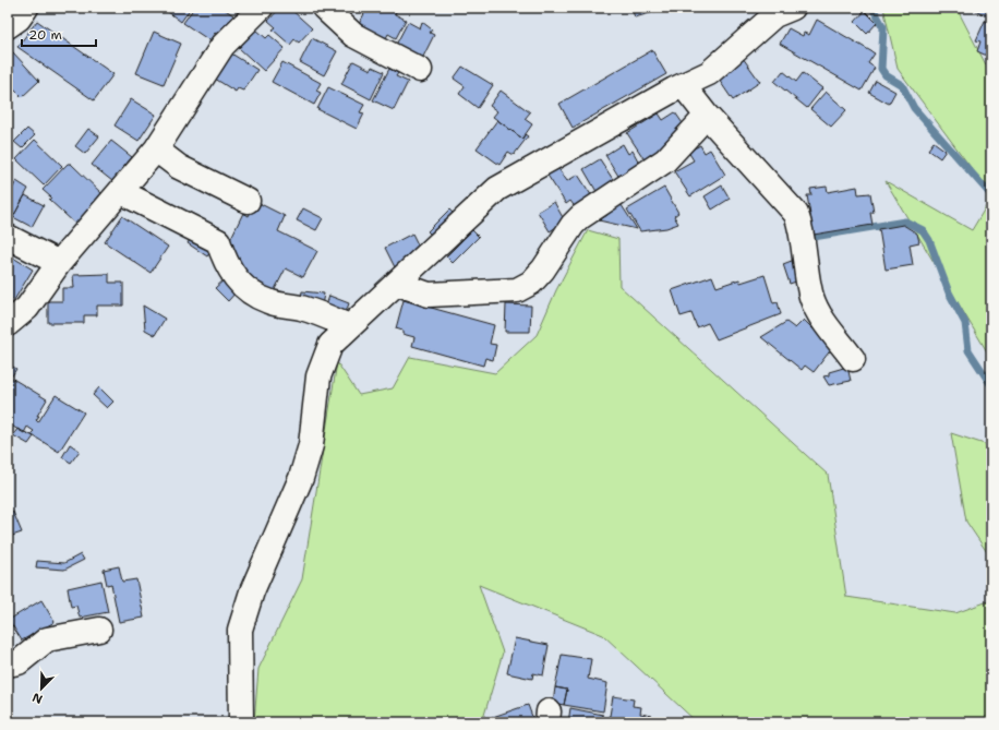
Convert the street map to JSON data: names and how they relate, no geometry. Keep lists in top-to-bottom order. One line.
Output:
{"scale_bar":"20 m","north":"bottom left"}
